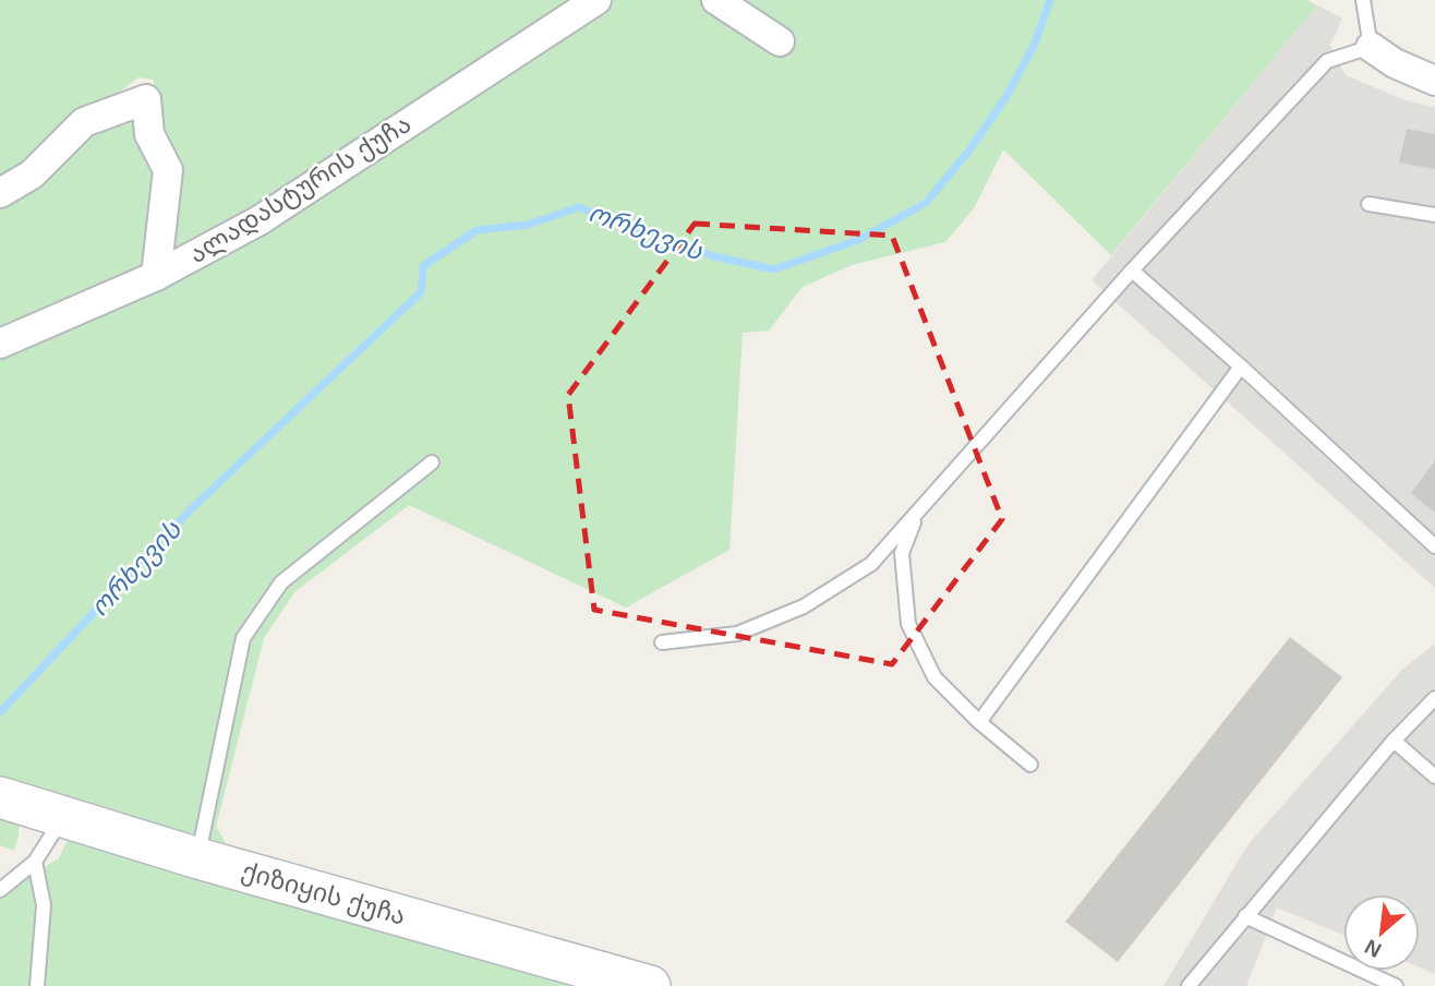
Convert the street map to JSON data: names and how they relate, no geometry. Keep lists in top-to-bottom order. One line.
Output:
{"streets":{"street":["ალადასტურის ქუჩა","ქიზიყის ქუჩა"]},"water":["ორხევის"],"north":"bottom left"}
